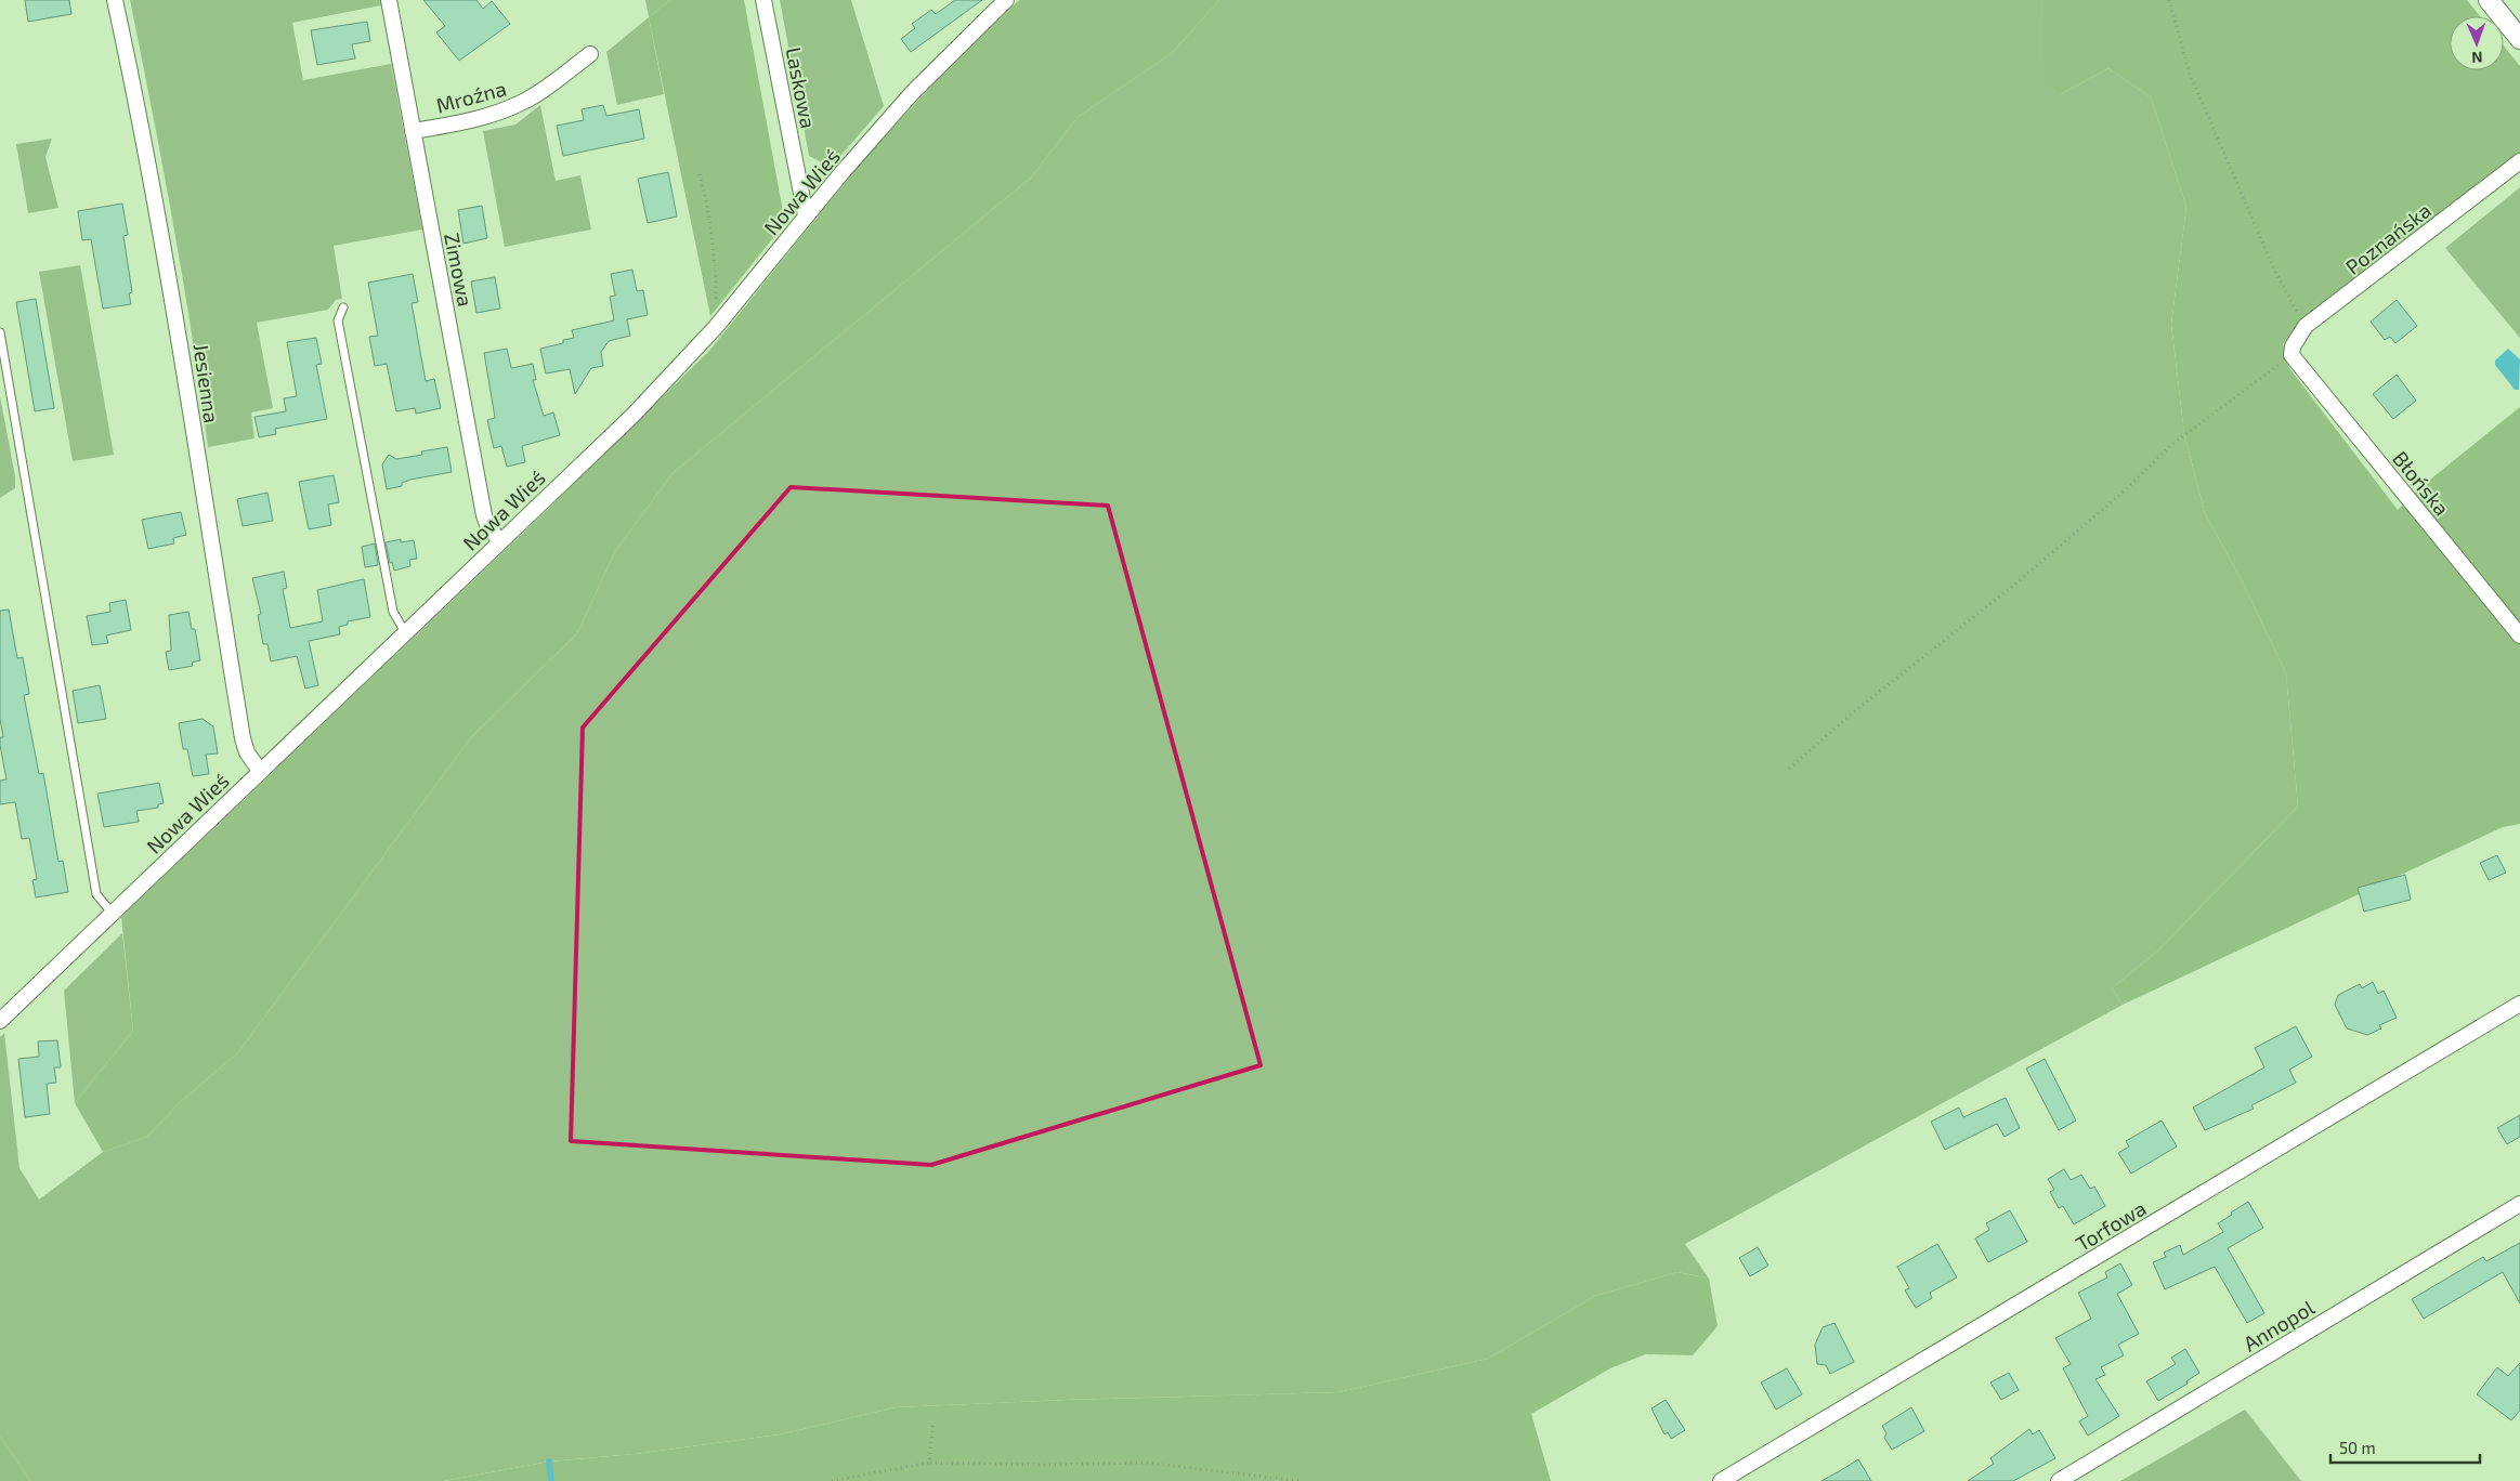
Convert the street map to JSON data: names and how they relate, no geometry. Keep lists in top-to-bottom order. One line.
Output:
{"streets":{"street":["Laskowa","Mroźna","Nowa Wieś","Poznańska","Zimowa","Jesienna","Błońska","Torfowa","Annopol"]},"crossings":[["Laskowa","Nowa Wieś"],["Mroźna","Zimowa"],["Nowa Wieś","Zimowa"],["Nowa Wieś","Jesienna"],["Poznańska","Błońska"]],"scale_bar":"50 m","north":"bottom"}
